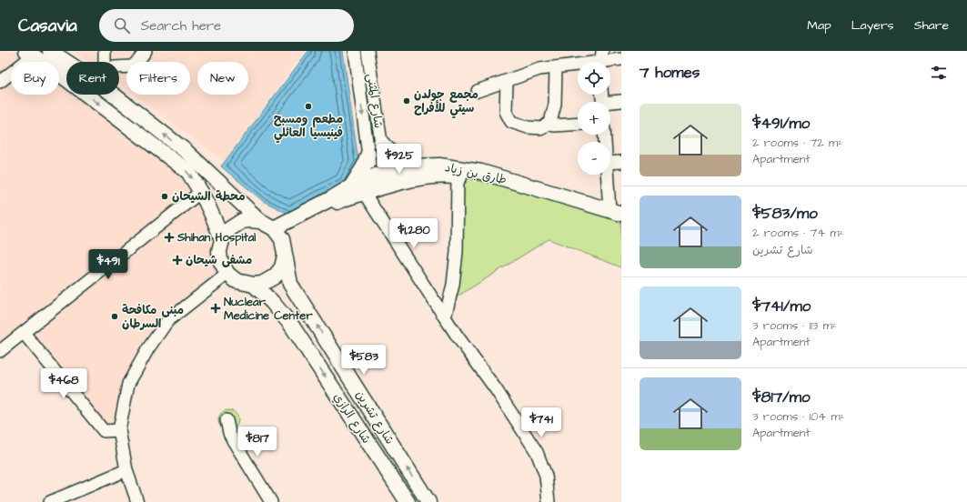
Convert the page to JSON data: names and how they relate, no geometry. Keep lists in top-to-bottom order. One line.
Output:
{"streets":{"main road":["طارق بن زياد","شارع تشرين","شارع الرازي"],"street":["شارع المثنى"]},"crossings":[["شارع المثنى","طارق بن زياد"],["شارع تشرين","شارع الرازي"]],"one_way":["شارع تشرين","شارع الرازي"],"places":{"other":["مجمع جولدن سيتي للأفراح","مطعم ومسبح فينيسيا العائلي","محطة الشيحان","مبنى مكافحة السرطان"],"health":["Shihan Hospital","مشفى شيحان","Nuclear Medicine Center"]},"page":{"header":"Casavia","search":"Search here","nav":["Map","Layers","Share"],"heading":"7 homes","map_buttons":["+","−"],"chip":["Buy","Rent","Filters","New"],"list":[{"name":"$491/mo","note":"2 rooms · 72 m² · Apartment"},{"name":"$583/mo","note":"2 rooms · 74 m² · شارع تشرين"},{"name":"$741/mo","note":"3 rooms · 113 m² · Apartment"},{"name":"$817/mo","note":"3 rooms · 104 m² · Apartment"}],"price":["$925","$1,280","$491","$583","$468","$741","$817"]}}
